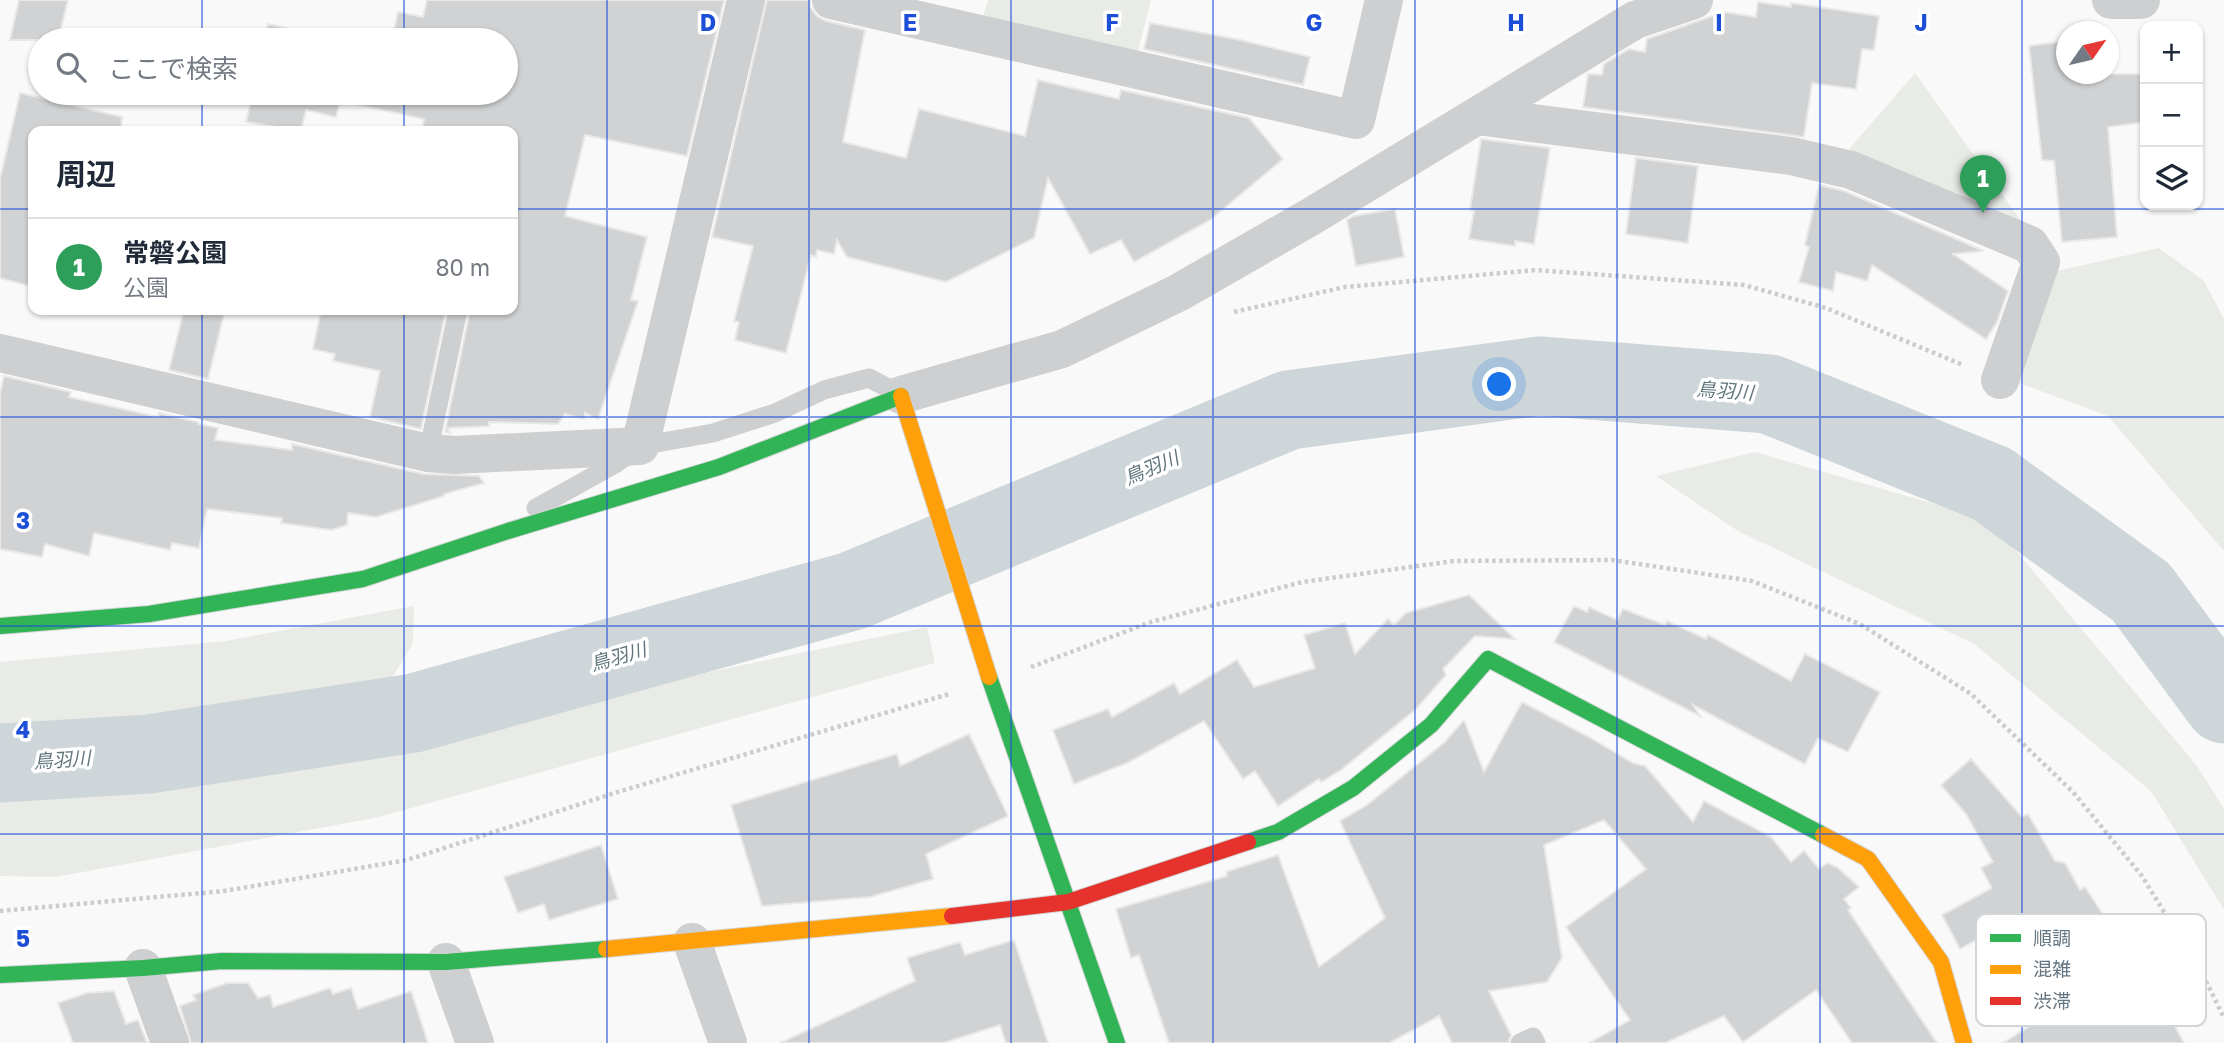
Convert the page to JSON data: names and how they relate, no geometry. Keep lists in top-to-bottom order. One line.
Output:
{"water":["鳥羽川"],"legend":["順調","混雑","渋滞"],"north":"top right","page":{"map_buttons":["+","−"],"search":"ここで検索","heading":"周辺","pins":"1","list":[{"mark":"1","name":"常磐公園","note":"公園","value":"80 m"}]},"grid":{"columns":["D","E","F","G","H","I","J"],"rows":["3","4","5"]}}
